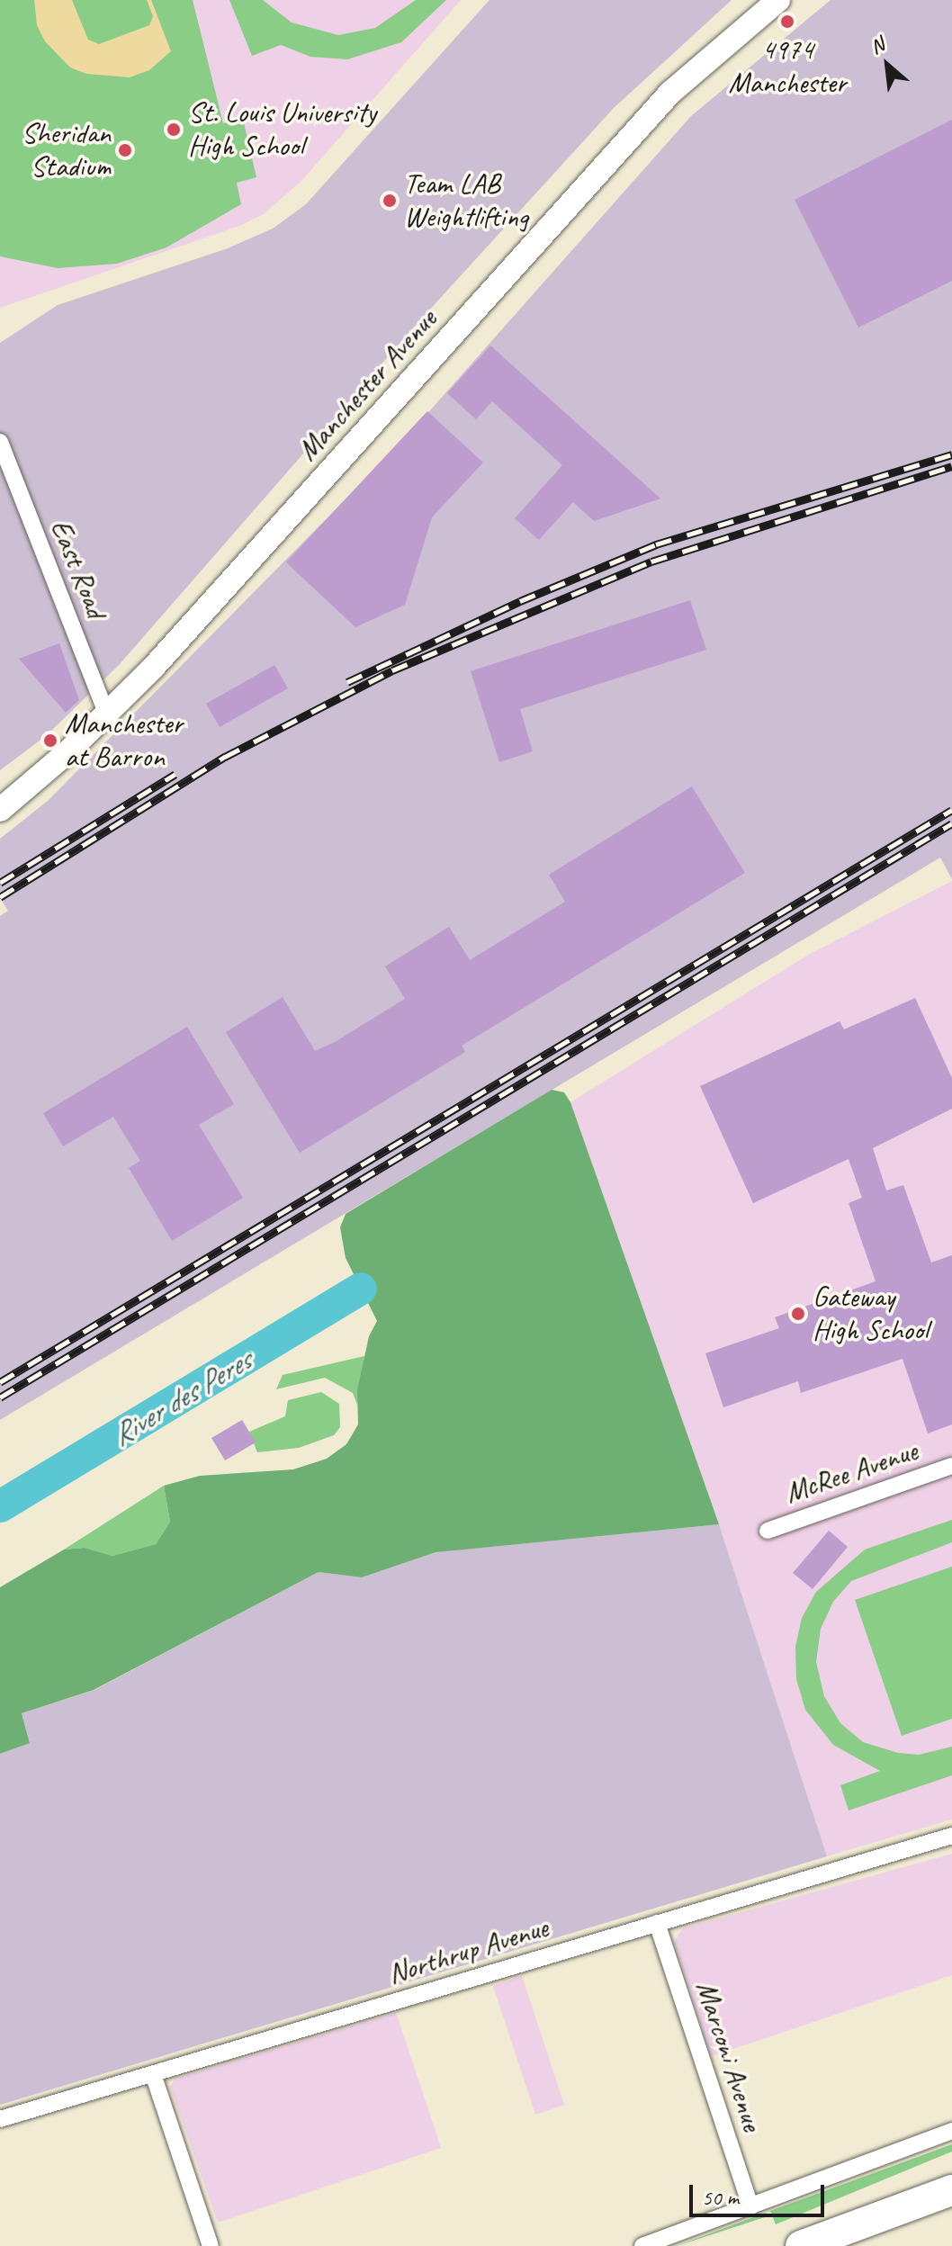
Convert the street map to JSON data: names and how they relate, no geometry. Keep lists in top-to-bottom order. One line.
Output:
{"streets":{"main road":["Manchester Avenue"],"street":["East Road","McRee Avenue","Northrup Avenue","Marconi Avenue"]},"crossings":[["Manchester Avenue","East Road"],["Northrup Avenue","Marconi Avenue"]],"water":["River des Peres"],"places":["4974 Manchester","St. Louis University High School","Sheridan Stadium","Team LAB Weightlifting","Manchester at Barron","Gateway High School"],"scale_bar":"50 m","north":"top left"}
